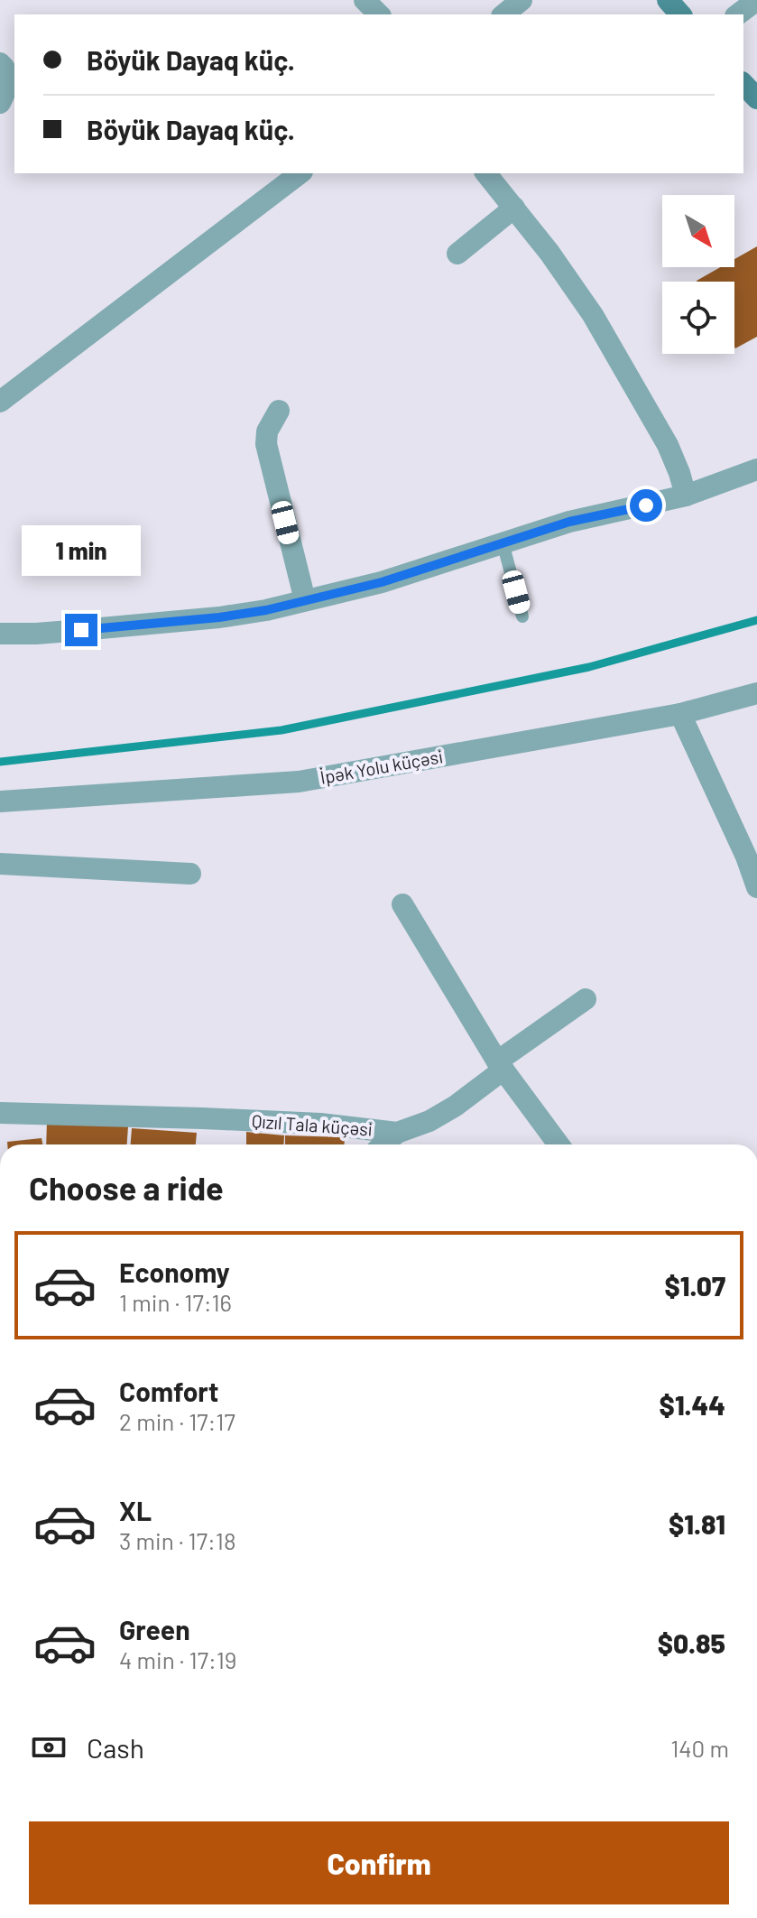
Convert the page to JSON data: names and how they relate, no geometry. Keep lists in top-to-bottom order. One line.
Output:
{"streets":{"street":["İpək Yolu küçəsi","Qızıl Tala küçəsi"]},"north":"bottom right","page":{"banner":["Böyük Dayaq küç.","Böyük Dayaq küç."],"bubble":"1 min","heading":"Choose a ride","list":[{"name":"Economy","note":"1 min · 17:16","value":"$1.07"},{"name":"Comfort","note":"2 min · 17:17","value":"$1.44"},{"name":"XL","note":"3 min · 17:18","value":"$1.81"},{"name":"Green","note":"4 min · 17:19","value":"$0.85"}],"pay":["Cash","140 m"],"buttons":"Confirm"}}
